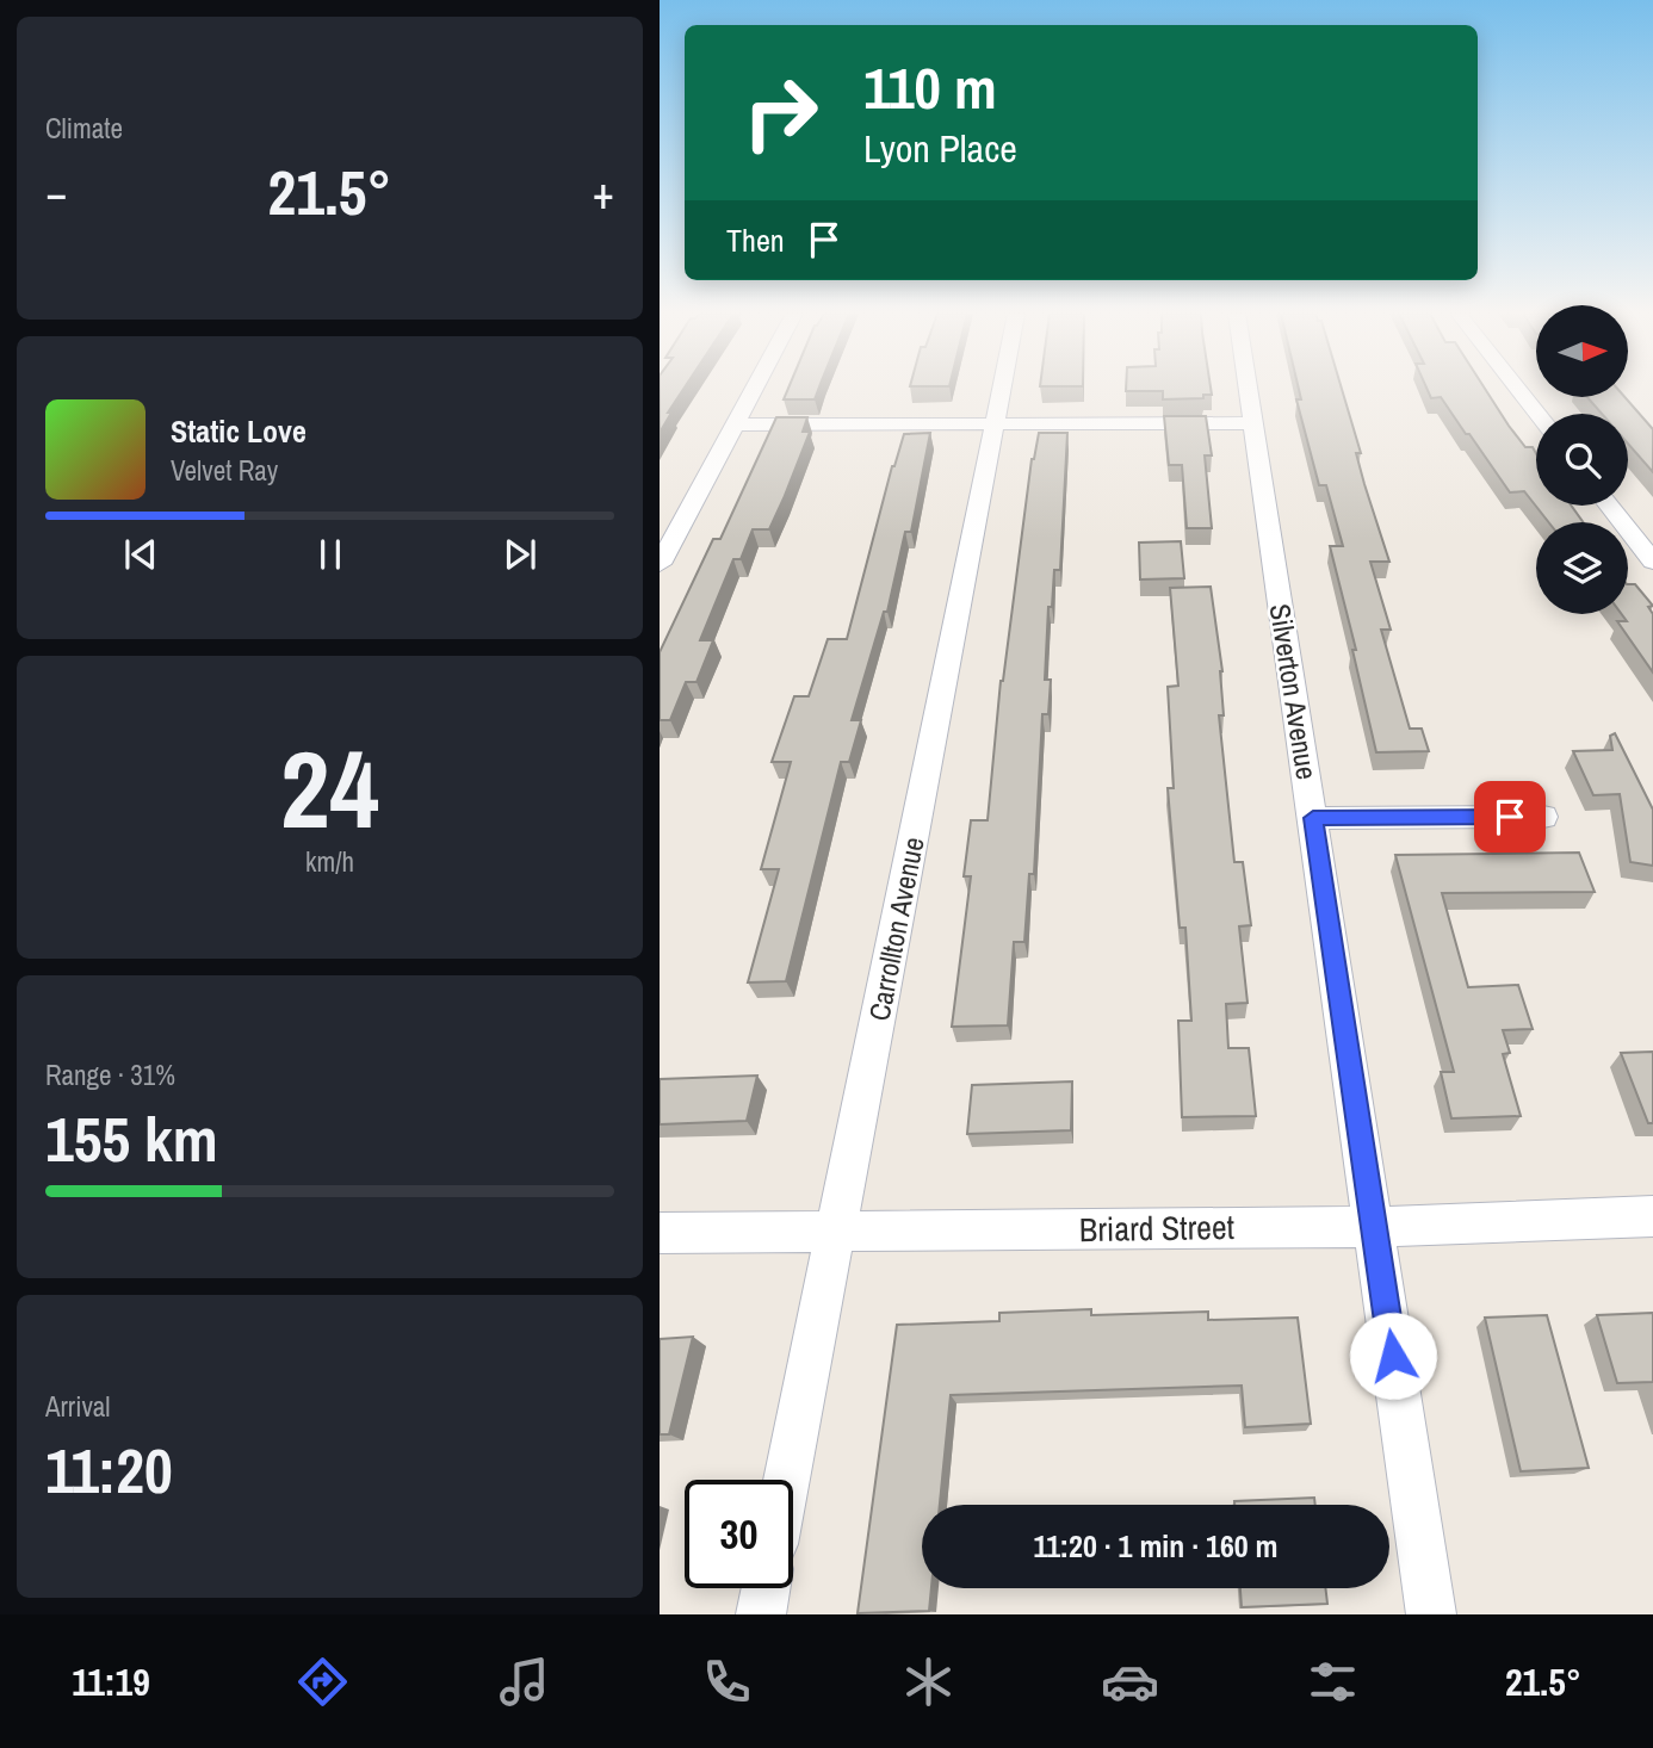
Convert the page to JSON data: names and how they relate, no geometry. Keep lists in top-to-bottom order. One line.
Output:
{"streets":{"street":["Silverton Avenue","Carrollton Avenue","Briard Street"]},"crossings":[["Silverton Avenue","Briard Street"],["Carrollton Avenue","Briard Street"]],"north":"right","page":{"tile":["Climate",["24","km/h"],["Range · 31%","155 km"],["Arrival","11:20"]],"turn":["110 m","Lyon Place"],"heat":["−","21.5°","+"],"then":"Then","song":["Static Love","Velvet Ray"],"limit":"30","trip":"11:20 · 1 min · 160 m","tabs":["11:19","21.5°"]}}
